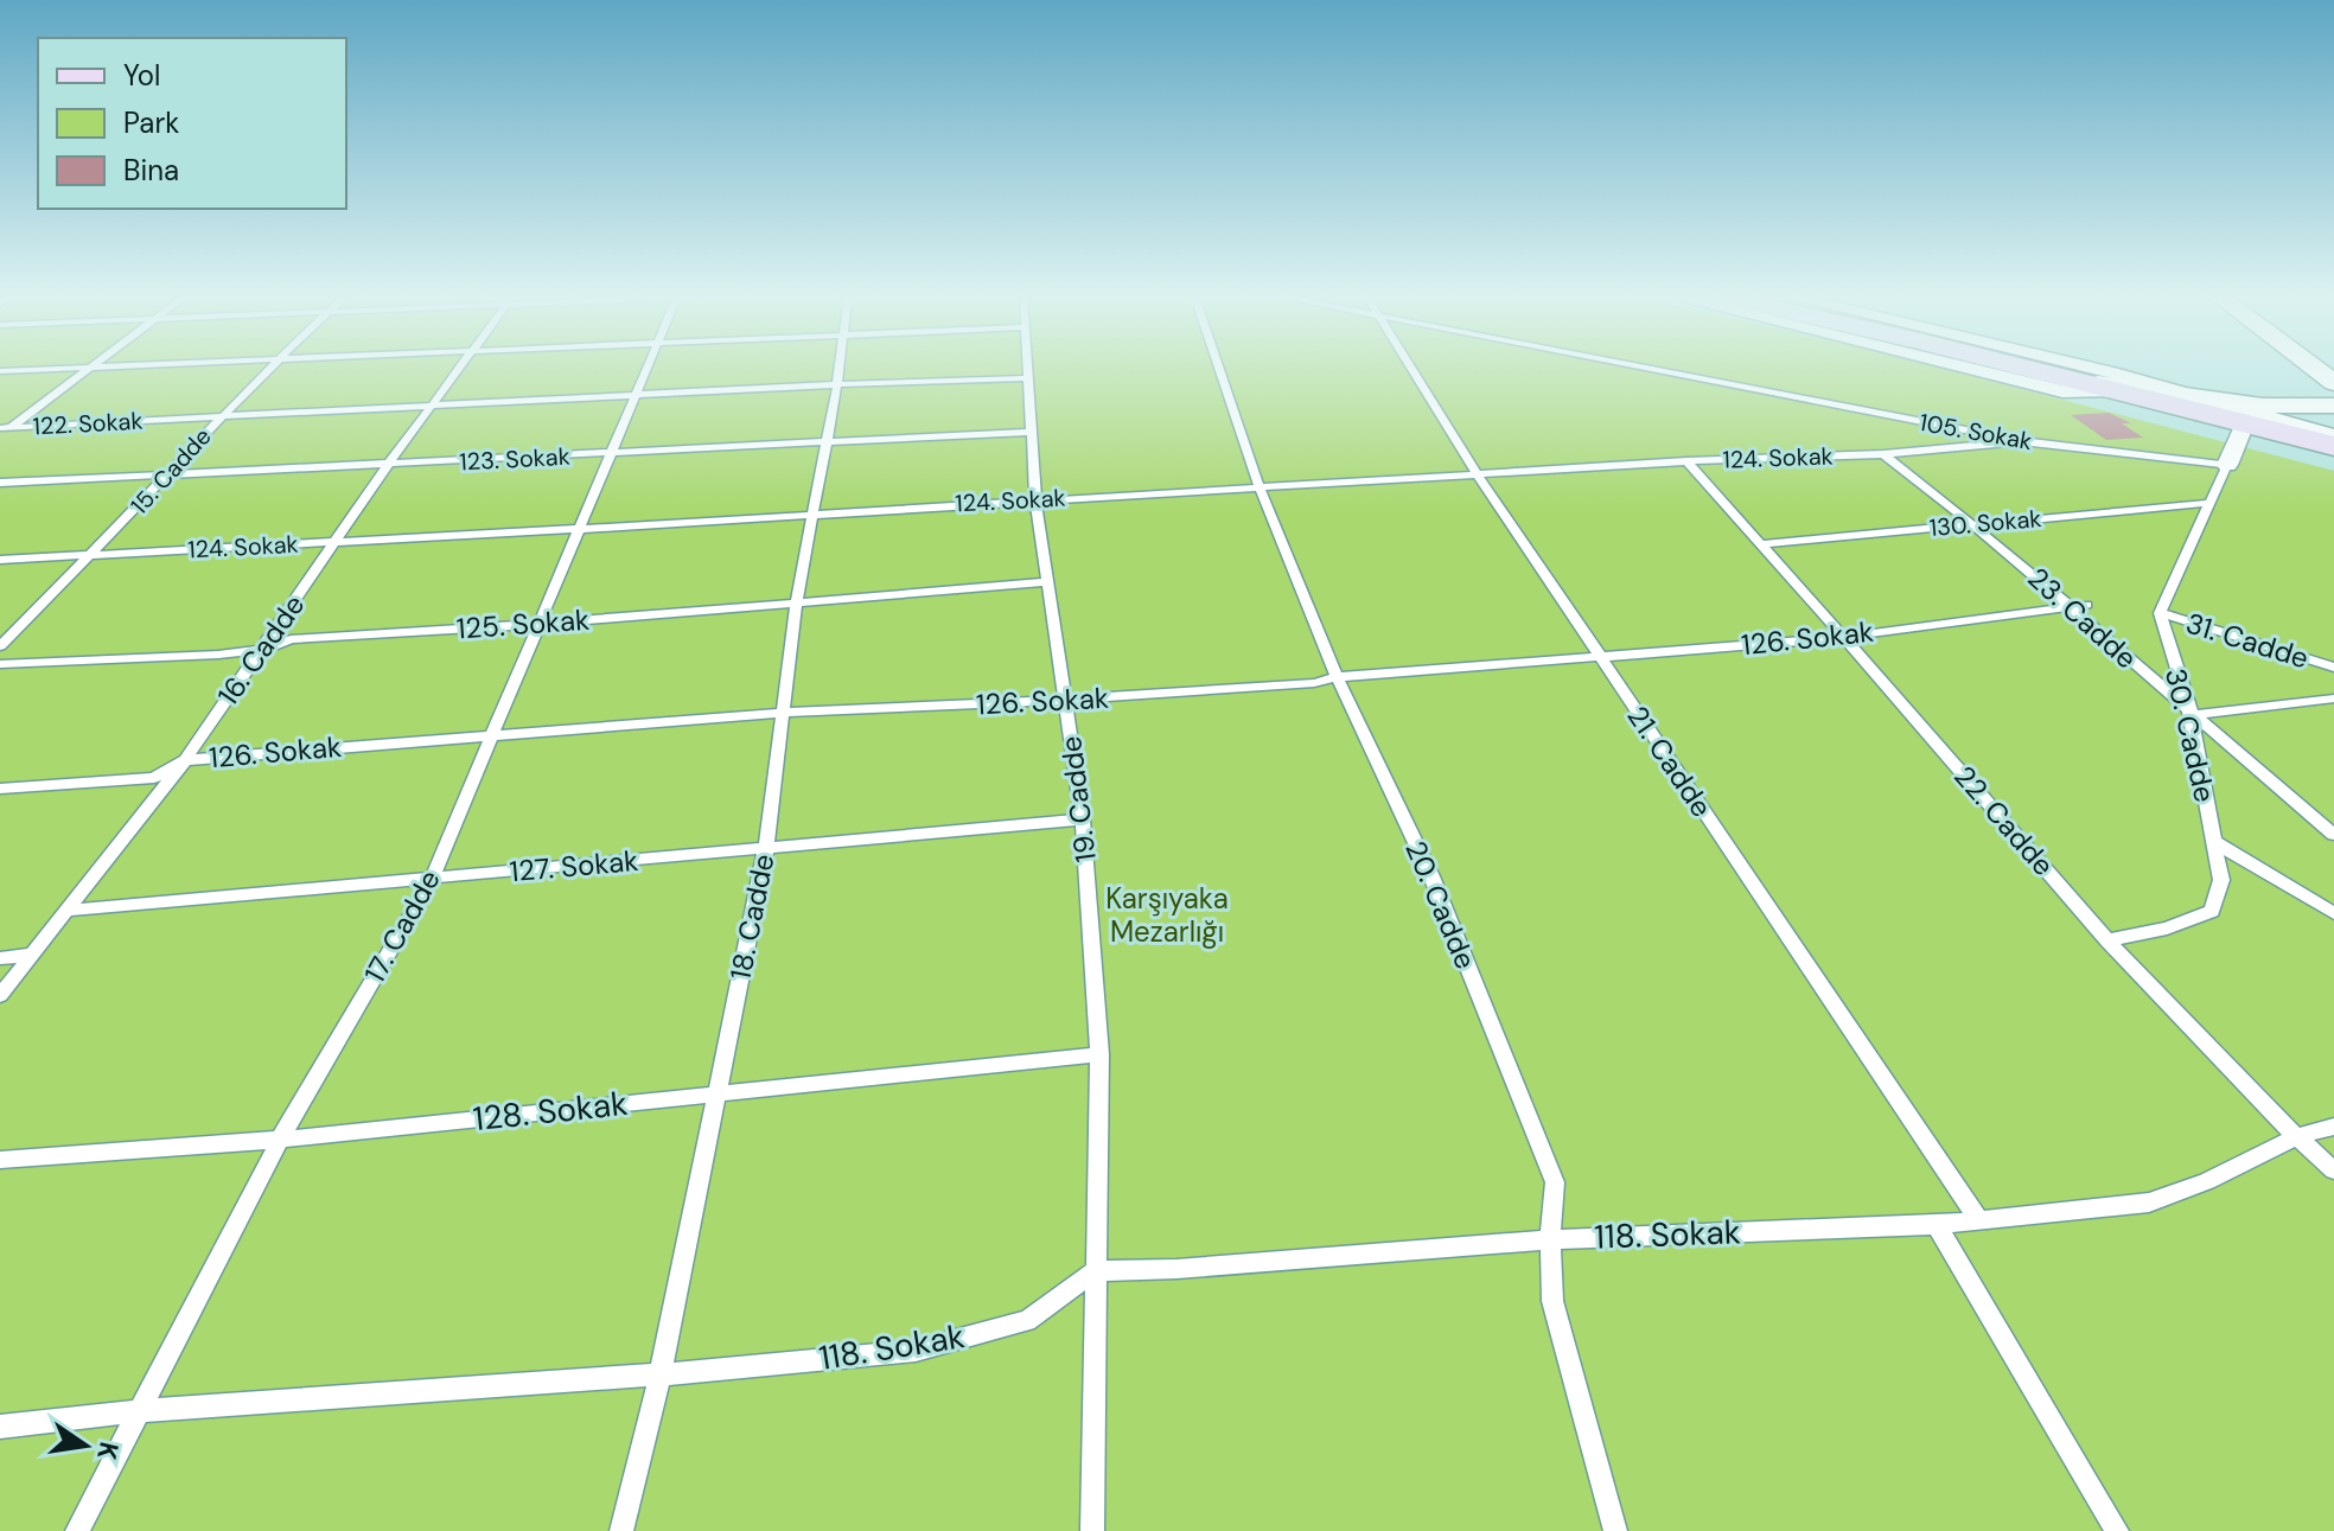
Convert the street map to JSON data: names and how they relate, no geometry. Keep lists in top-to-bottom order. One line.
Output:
{"streets":{"lane":["122. Sokak","105. Sokak","124. Sokak","123. Sokak","15. Cadde","130. Sokak","23. Cadde","125. Sokak","126. Sokak","31. Cadde","16. Cadde","30. Cadde","21. Cadde","19. Cadde","22. Cadde","127. Sokak","20. Cadde","18. Cadde","17. Cadde","128. Sokak","118. Sokak"]},"crossings":[["122. Sokak","15. Cadde"],["122. Sokak","16. Cadde"],["122. Sokak","19. Cadde"],["122. Sokak","18. Cadde"],["122. Sokak","17. Cadde"],["105. Sokak","124. Sokak"],["124. Sokak","15. Cadde"],["124. Sokak","23. Cadde"],["124. Sokak","16. Cadde"],["124. Sokak","21. Cadde"],["124. Sokak","19. Cadde"],["124. Sokak","22. Cadde"],["124. Sokak","20. Cadde"],["124. Sokak","18. Cadde"],["124. Sokak","17. Cadde"],["123. Sokak","15. Cadde"],["123. Sokak","16. Cadde"],["123. Sokak","19. Cadde"],["123. Sokak","18. Cadde"],["123. Sokak","17. Cadde"],["130. Sokak","23. Cadde"],["130. Sokak","22. Cadde"],["23. Cadde","126. Sokak"],["23. Cadde","30. Cadde"],["125. Sokak","16. Cadde"],["125. Sokak","19. Cadde"],["125. Sokak","18. Cadde"],["125. Sokak","17. Cadde"],["126. Sokak","16. Cadde"],["126. Sokak","21. Cadde"],["126. Sokak","19. Cadde"],["126. Sokak","22. Cadde"],["126. Sokak","20. Cadde"],["126. Sokak","18. Cadde"],["126. Sokak","17. Cadde"],["31. Cadde","30. Cadde"],["16. Cadde","127. Sokak"],["30. Cadde","22. Cadde"],["21. Cadde","118. Sokak"],["19. Cadde","127. Sokak"],["19. Cadde","128. Sokak"],["19. Cadde","118. Sokak"],["22. Cadde","118. Sokak"],["127. Sokak","18. Cadde"],["127. Sokak","17. Cadde"],["20. Cadde","118. Sokak"],["18. Cadde","128. Sokak"],["18. Cadde","118. Sokak"],["17. Cadde","128. Sokak"],["17. Cadde","118. Sokak"]],"parks":["Karşıyaka Mezarlığı"],"legend":["Yol","Park","Bina"],"north":"right"}
